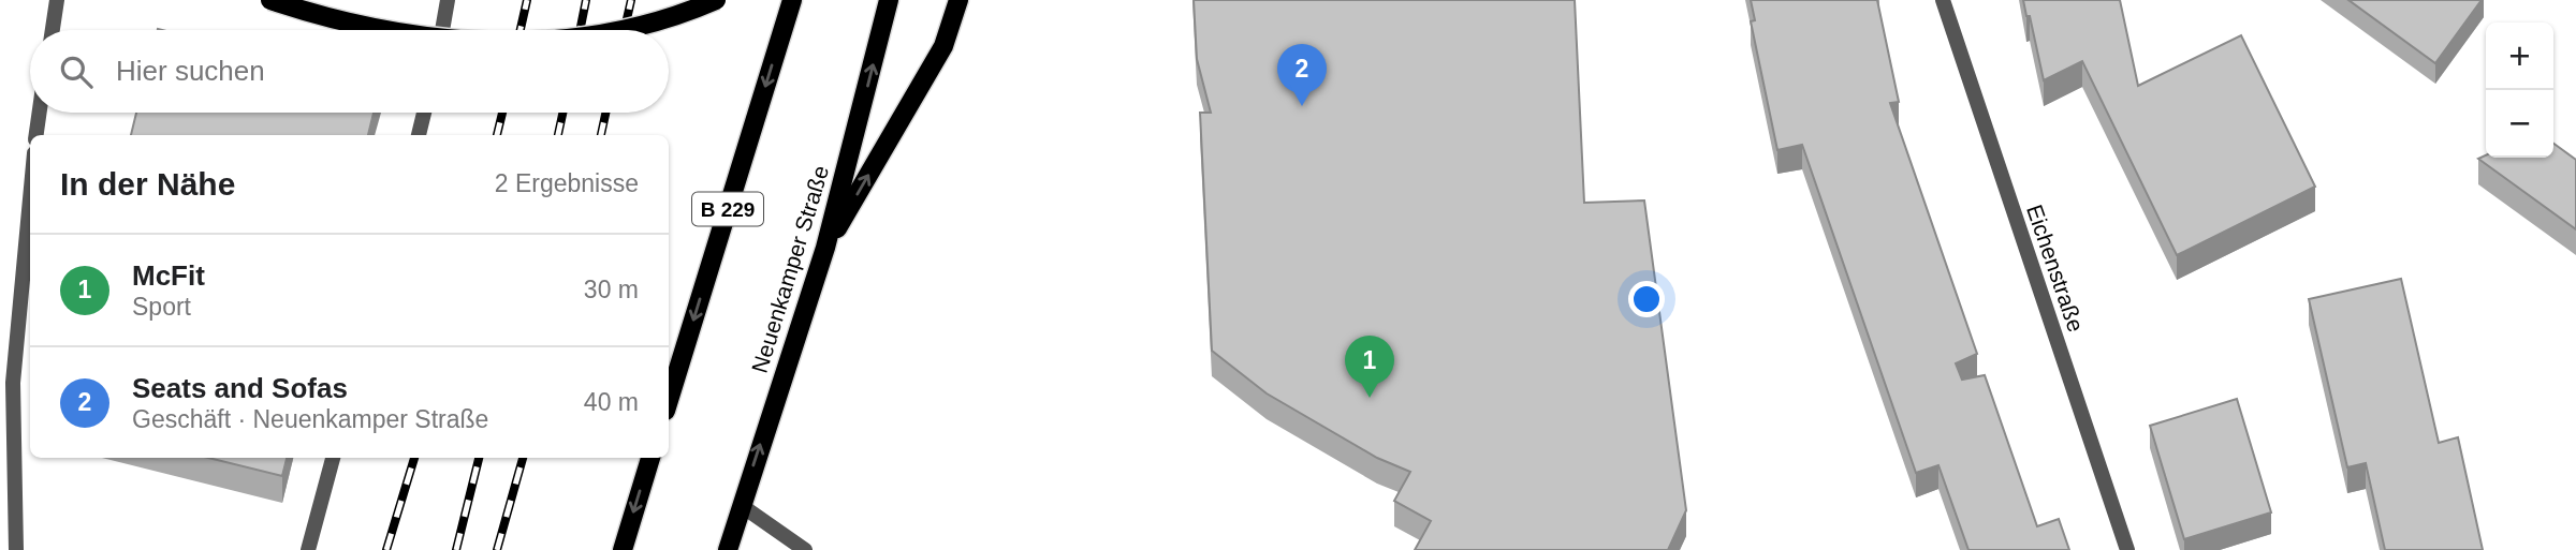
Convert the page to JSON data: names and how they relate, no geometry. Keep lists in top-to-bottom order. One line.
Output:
{"streets":{"main road":["B 229","Neuenkamper Straße"],"street":["Eichenstraße"]},"page":{"map_buttons":["+","−"],"search":"Hier suchen","pins":["2","1"],"heading":["In der Nähe","2 Ergebnisse"],"list":[{"mark":"1","name":"McFit","note":"Sport","value":"30 m"},{"mark":"2","name":"Seats and Sofas","note":"Geschäft · Neuenkamper Straße","value":"40 m"}]}}
